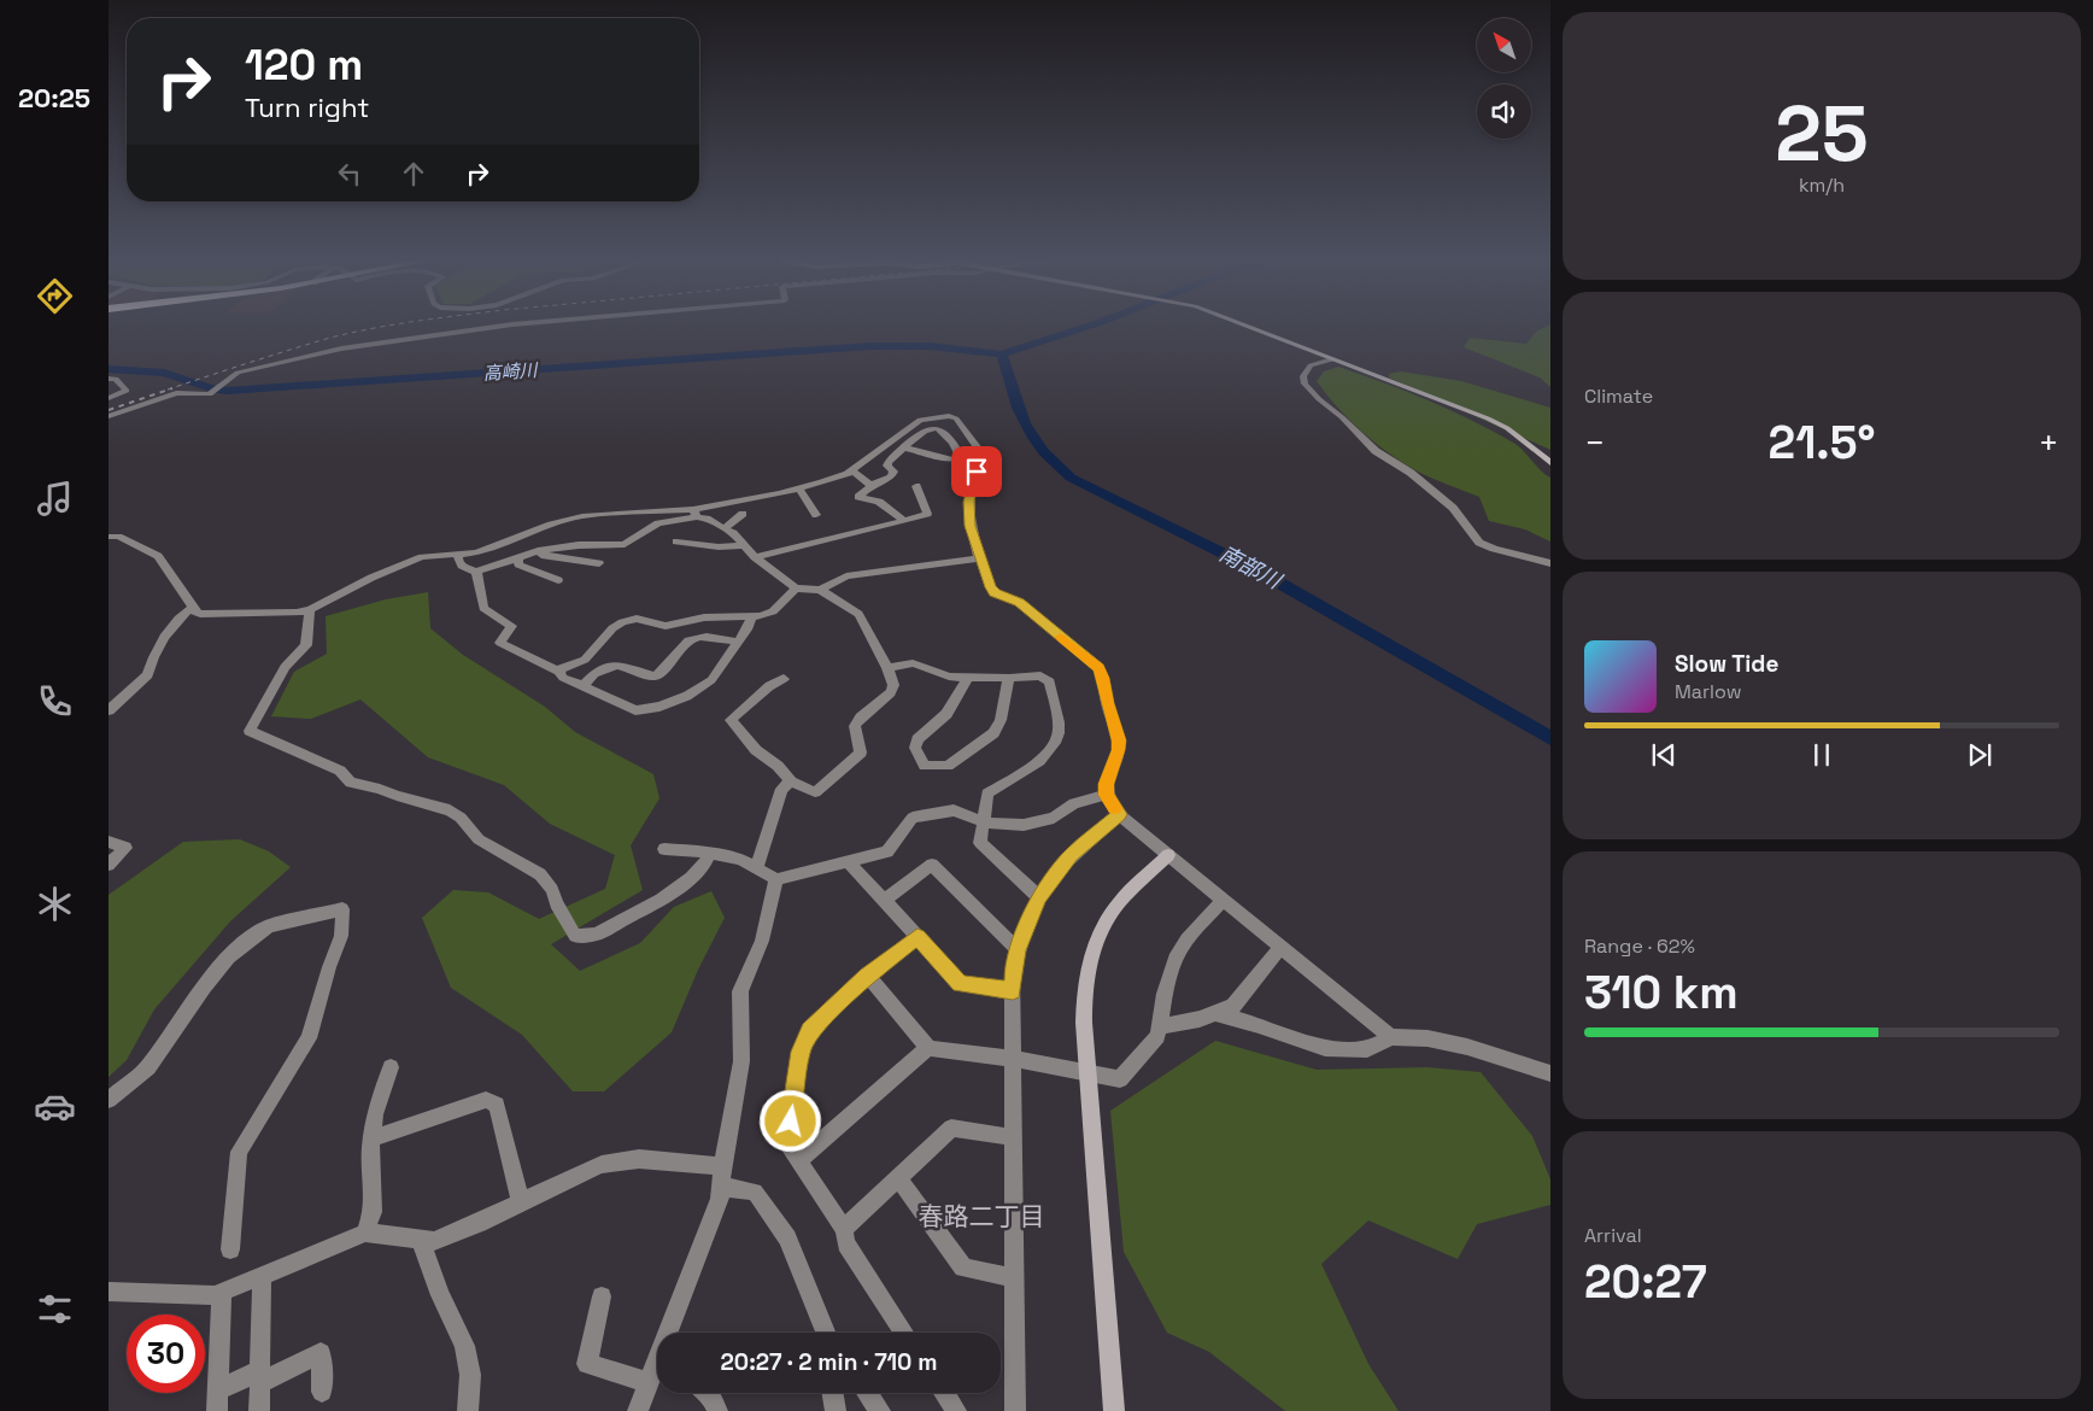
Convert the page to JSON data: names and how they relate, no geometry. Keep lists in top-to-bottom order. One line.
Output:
{"districts":["春路二丁目"],"water":["高崎川","南部川"],"north":"top left","page":{"tabs":"20:25","tile":[["25","km/h"],"Climate",["Range · 62%","310 km"],["Arrival","20:27"]],"turn":["120 m","Turn right"],"heat":["−","21.5°","+"],"song":["Slow Tide","Marlow"],"limit":"30","trip":"20:27 · 2 min · 710 m"}}
